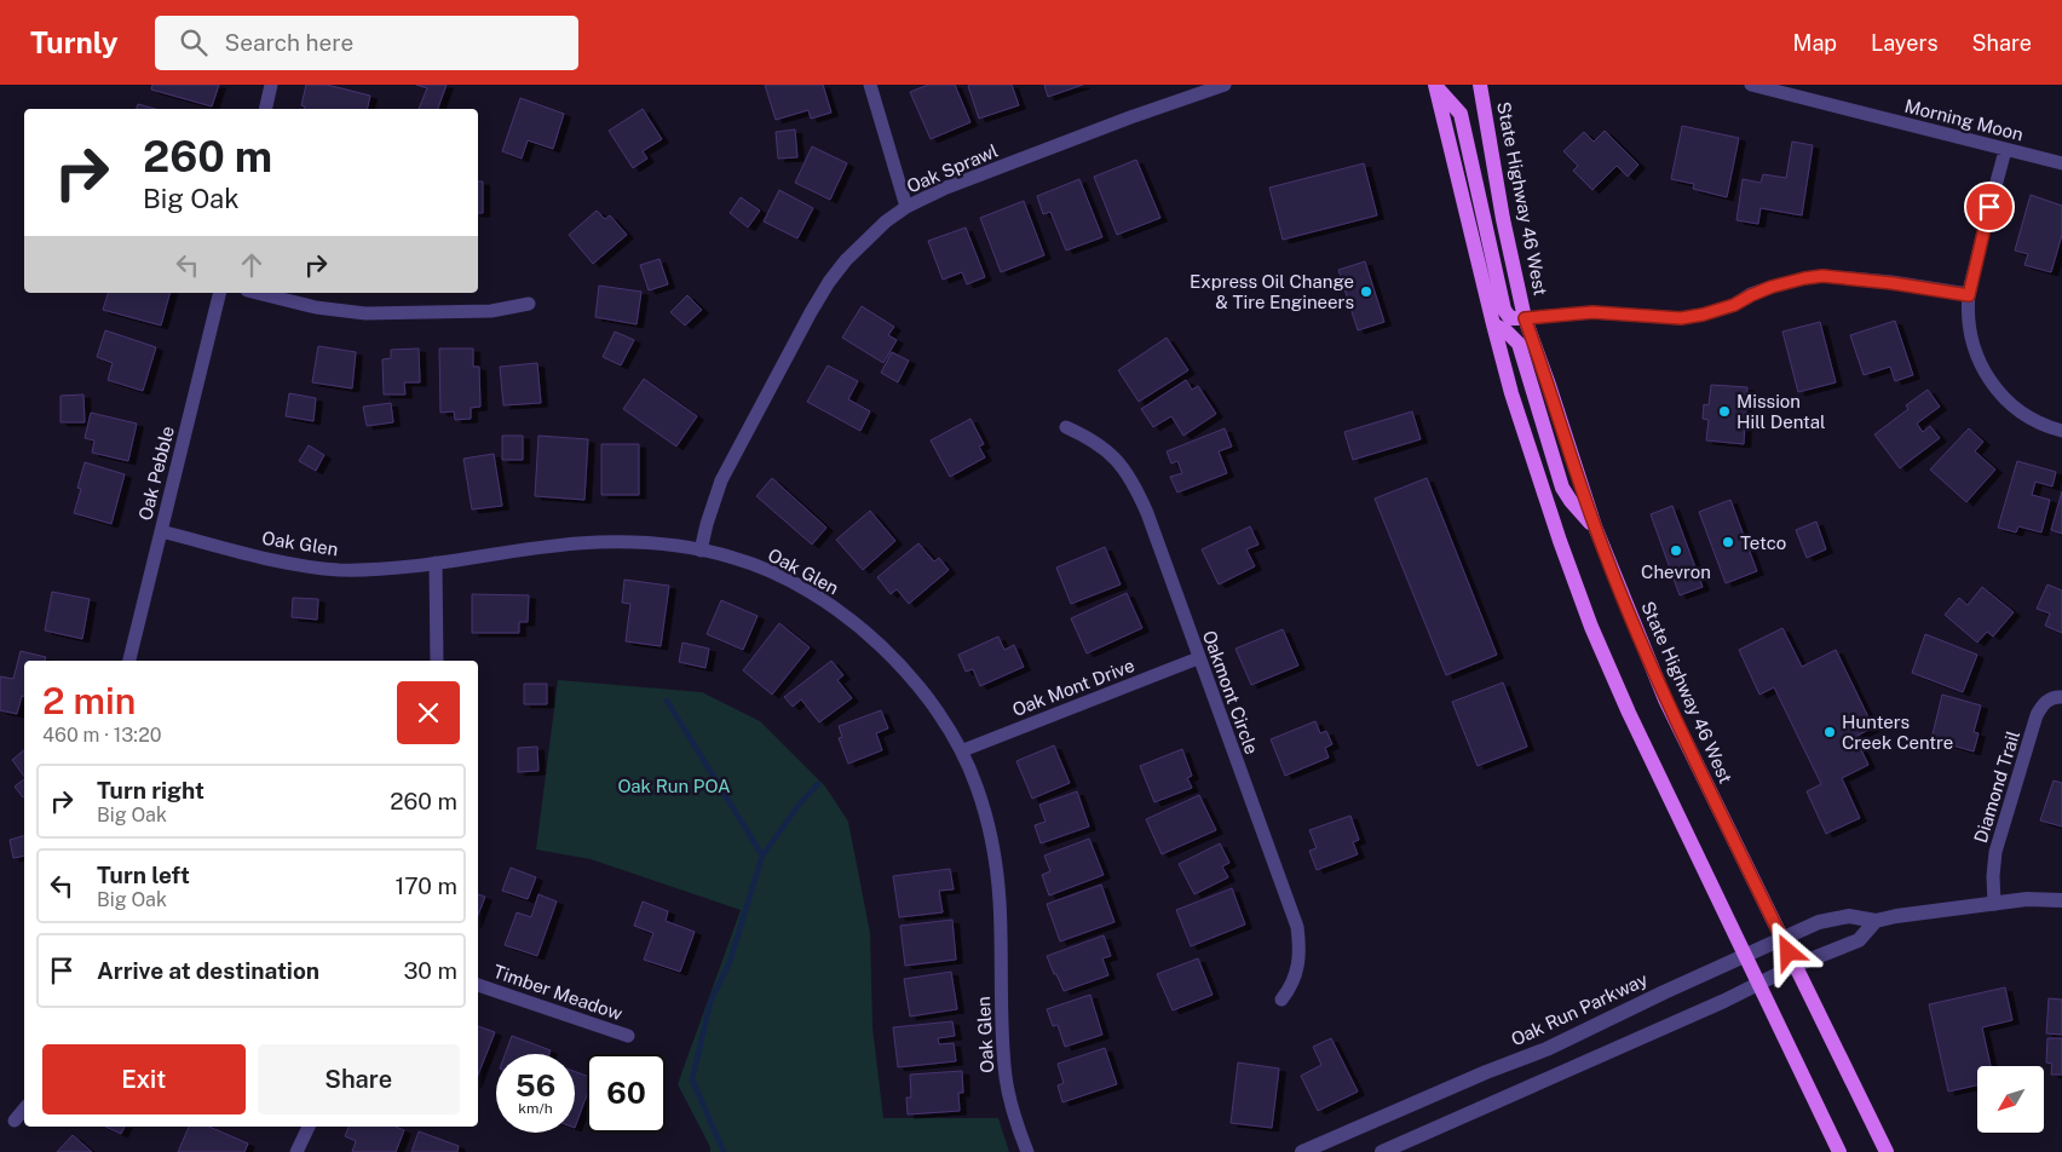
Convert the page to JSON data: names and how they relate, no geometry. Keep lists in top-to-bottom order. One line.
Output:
{"streets":{"main road":["State Highway 46 West"],"street":["Morning Moon","Oak Sprawl","Oak Pebble","Oak Glen","Oak Mont Drive","Oakmont Circle","Diamond Trail","Timber Meadow","Oak Run Parkway"]},"crossings":[["Oak Sprawl","Oak Glen"],["State Highway 46 West","Oak Run Parkway"],["Oak Pebble","Oak Glen"],["Oak Glen","Oak Mont Drive"],["Oak Mont Drive","Oakmont Circle"],["Diamond Trail","Oak Run Parkway"]],"parks":["Oak Run POA"],"places":["Express Oil Change & Tire Engineers","Mission Hill Dental","Tetco","Chevron","Hunters Creek Centre"],"north":"bottom left","page":{"header":"Turnly","search":"Search here","nav":["Map","Layers","Share"],"turn":["260 m","Big Oak"],"heading":["2 min","460 m · 13:20"],"list":[{"name":"Turn right","note":"Big Oak","value":"260 m"},{"name":"Turn left","note":"Big Oak","value":"170 m"},{"name":"Arrive at destination","value":"30 m"}],"buttons":["Exit","Share"],"speed":"56 km/h","limit":"60"}}
